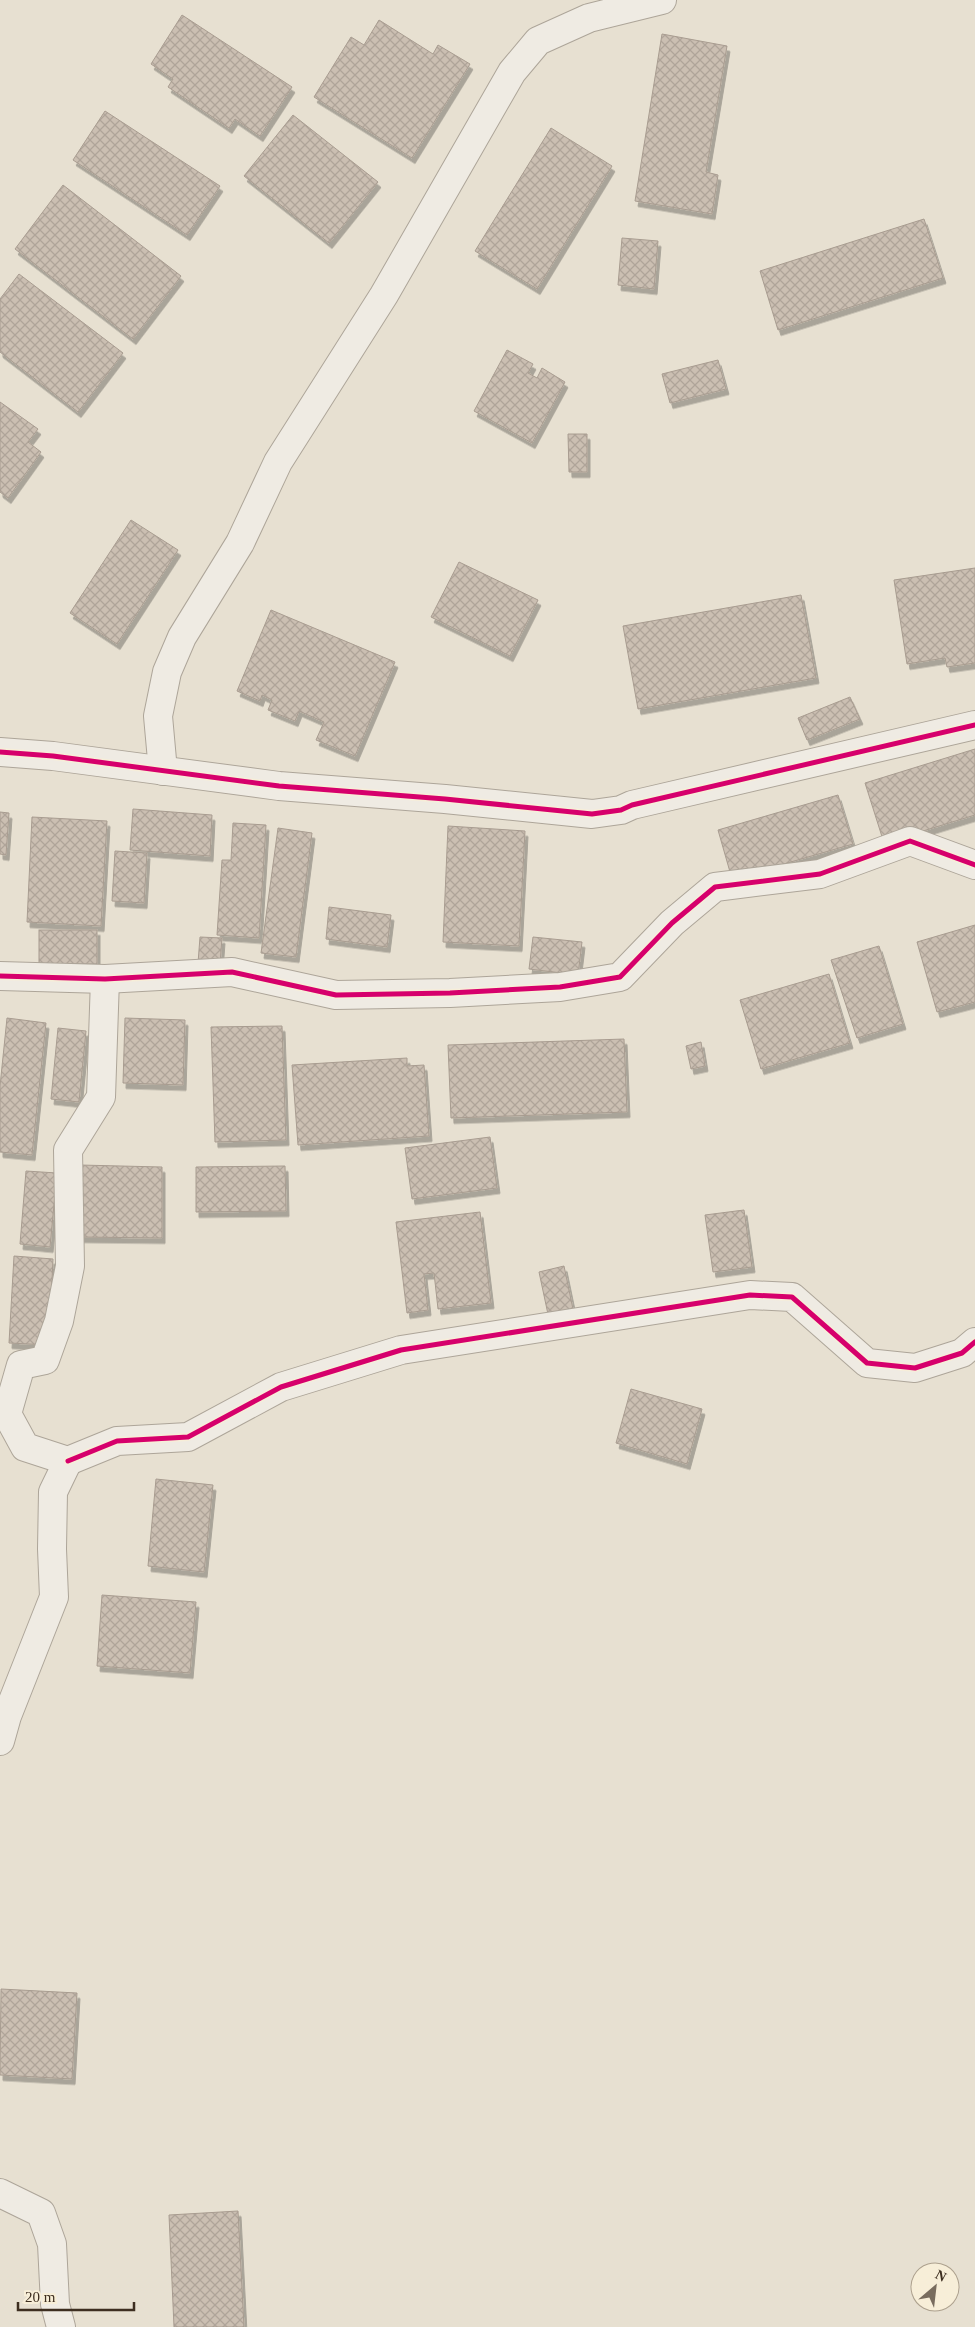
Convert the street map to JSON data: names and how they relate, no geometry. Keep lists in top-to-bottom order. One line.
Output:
{"scale_bar":"20 m","north":"top right"}
